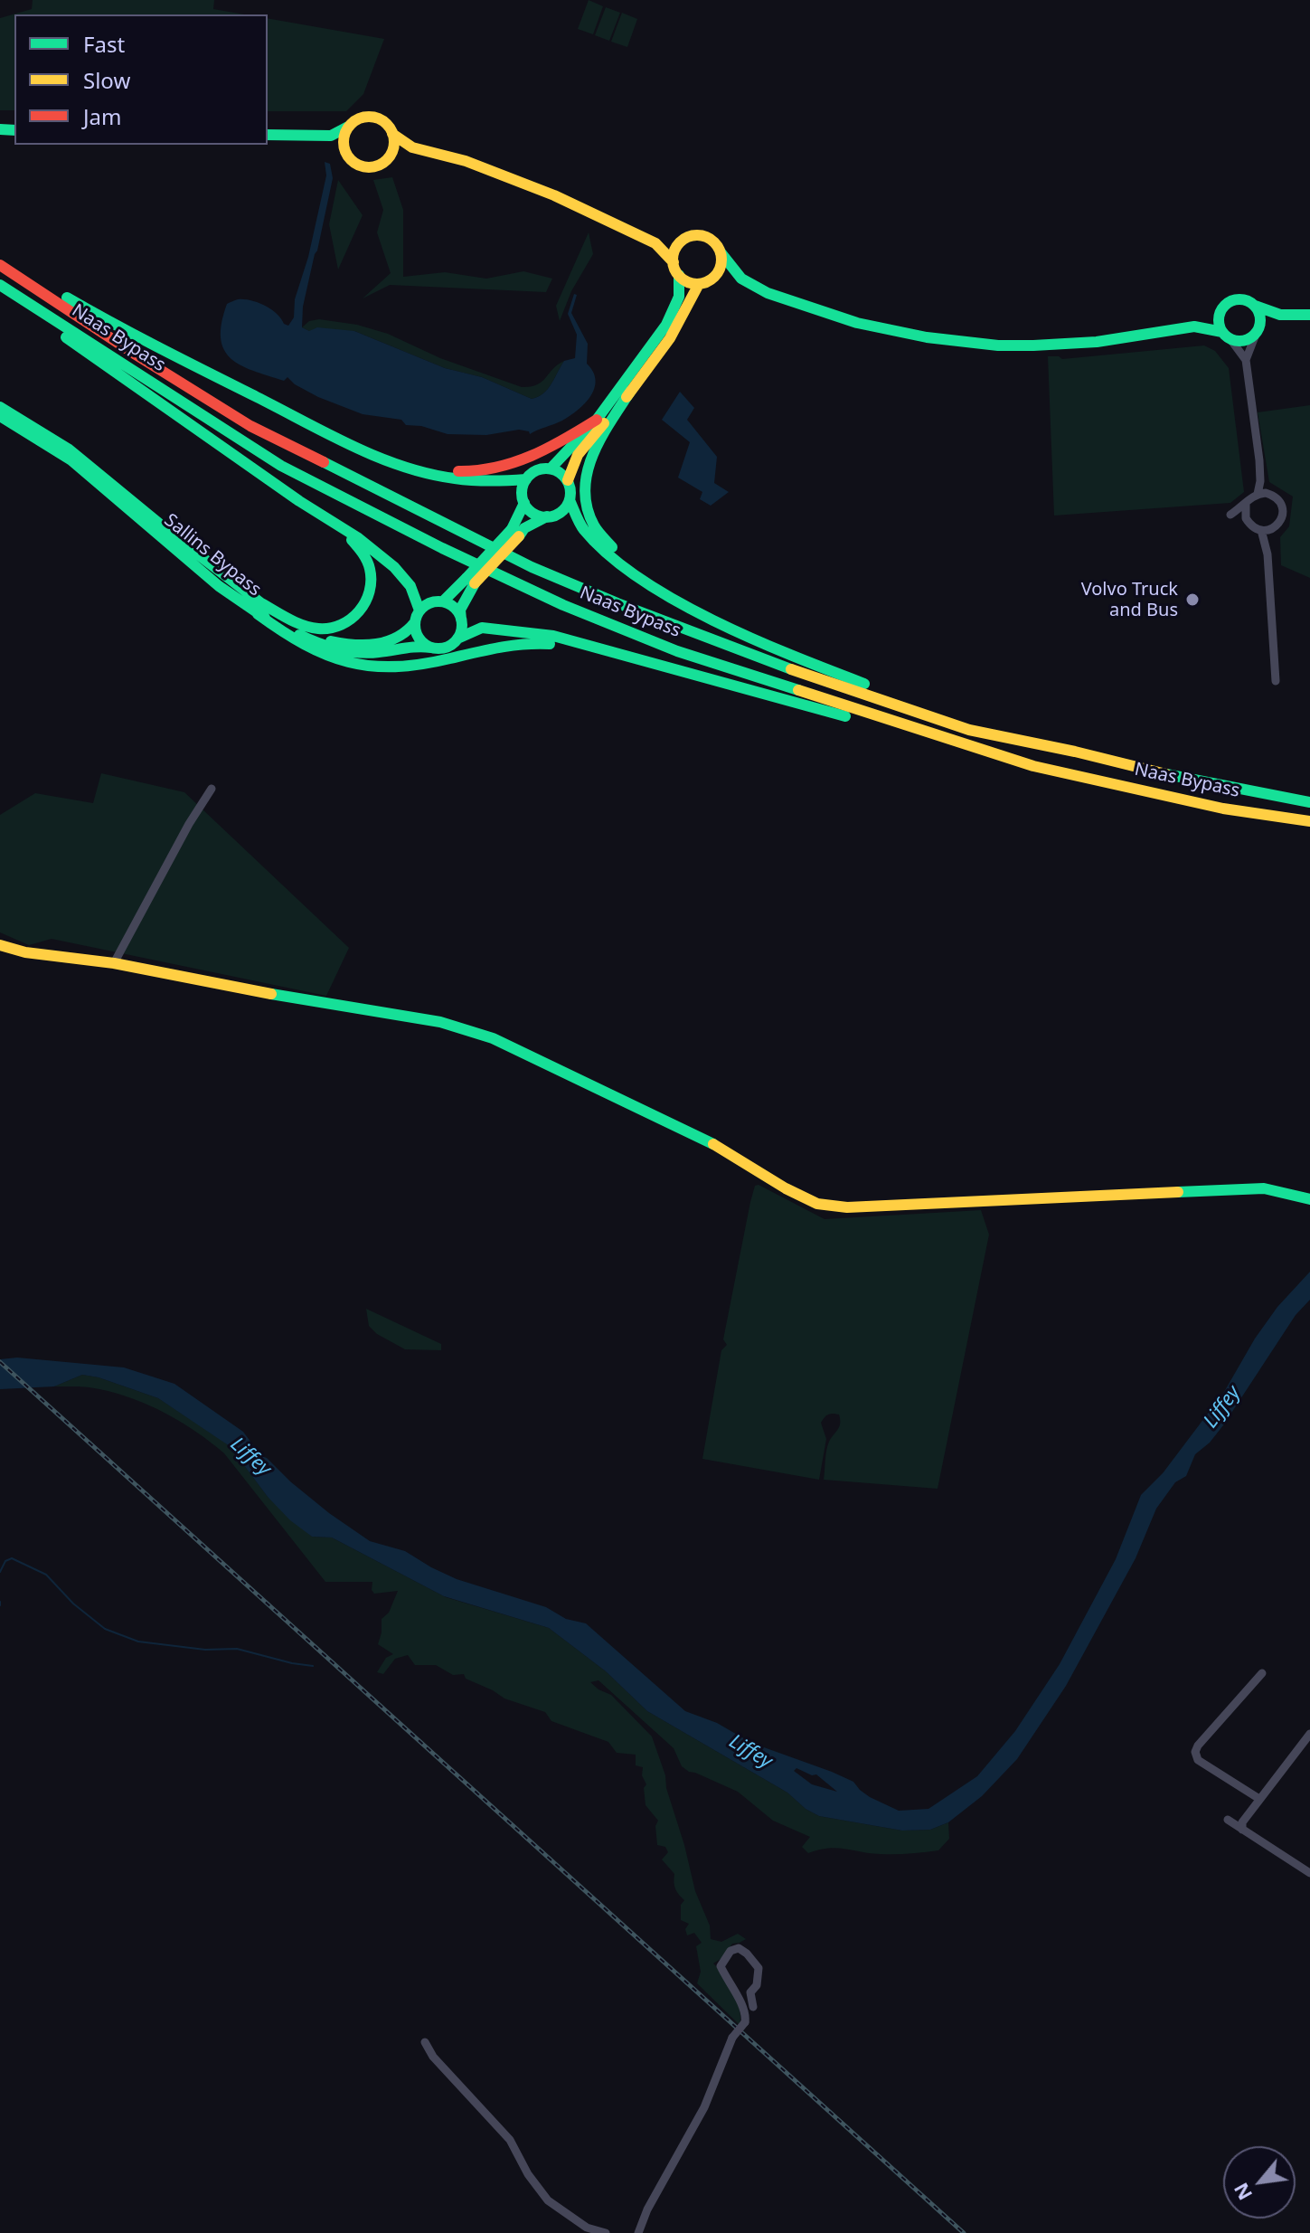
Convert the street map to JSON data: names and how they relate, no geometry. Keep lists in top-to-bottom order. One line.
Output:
{"streets":{"main road":["Naas Bypass","Sallins Bypass"]},"water":["Liffey"],"places":["Volvo Truck and Bus"],"legend":["Fast","Slow","Jam"],"north":"bottom left"}
